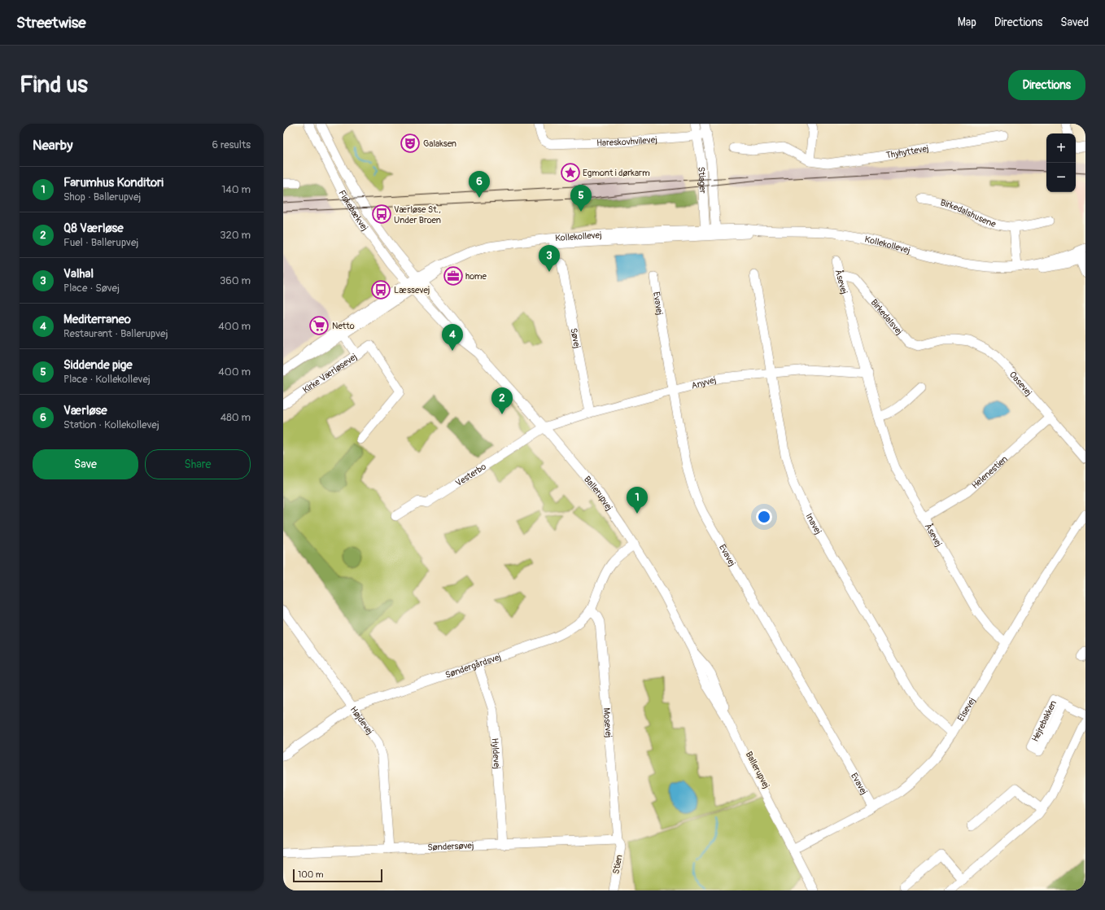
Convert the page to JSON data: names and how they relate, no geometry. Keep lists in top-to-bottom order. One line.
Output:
{"streets":{"street":["Hareskovhvilevej","Thyhyttevej","Stiager","Fiskebækvej","Birkedalshusene","Kollekollevej","Åsevej","Evavej","Birkedalsvej","Søvej","Kirke Værløsevej","Anyvej","Oasevej","Helenestien","Vesterbo","Ballerupvej","Inavej","Søndergårdsvej","Elsevej","Højdevej","Mosevej","Hejrebakken","Hyldevej","Søndersøvej","Stien"]},"crossings":[["Hareskovhvilevej","Stiager"],["Stiager","Kollekollevej"],["Fiskebækvej","Kollekollevej"],["Fiskebækvej","Ballerupvej"],["Kollekollevej","Ballerupvej"],["Åsevej","Birkedalsvej"],["Åsevej","Anyvej"],["Åsevej","Helenestien"],["Åsevej","Elsevej"],["Evavej","Anyvej"],["Evavej","Elsevej"],["Birkedalsvej","Oasevej"],["Søvej","Anyvej"],["Anyvej","Vesterbo"],["Anyvej","Ballerupvej"],["Anyvej","Inavej"],["Oasevej","Helenestien"],["Vesterbo","Ballerupvej"],["Ballerupvej","Søndergårdsvej"],["Ballerupvej","Elsevej"],["Inavej","Elsevej"],["Søndergårdsvej","Højdevej"],["Søndergårdsvej","Mosevej"],["Søndergårdsvej","Hyldevej"],["Højdevej","Søndersøvej"],["Mosevej","Søndersøvej"],["Mosevej","Stien"],["Hyldevej","Søndersøvej"],["Søndersøvej","Stien"]],"places":{"theatre":["Galaksen"],"place":["Egmont i dørkarm"],"bus stop":["Værløse St., Under Broen","Læssevej"],"office":["home"],"supermarket":["Netto"]},"scale_bar":"100 m","page":{"header":"Streetwise","nav":["Map","Directions","Saved"],"buttons":["Directions",["Save","Share"]],"title":"Find us","heading":["Nearby","6 results"],"map_buttons":["+","−"],"list":[{"mark":"1","name":"Farumhus Konditori","note":"Shop · Ballerupvej","value":"140 m"},{"mark":"2","name":"Q8 Værløse","note":"Fuel · Ballerupvej","value":"320 m"},{"mark":"3","name":"Valhal","note":"Place · Søvej","value":"360 m"},{"mark":"4","name":"Mediterraneo","note":"Restaurant · Ballerupvej","value":"400 m"},{"mark":"5","name":"Siddende pige","note":"Place · Kollekollevej","value":"400 m"},{"mark":"6","name":"Værløse","note":"Station · Kollekollevej","value":"480 m"}],"pins":["6","5","3","4","2","1"],"scale":"100 m"}}
